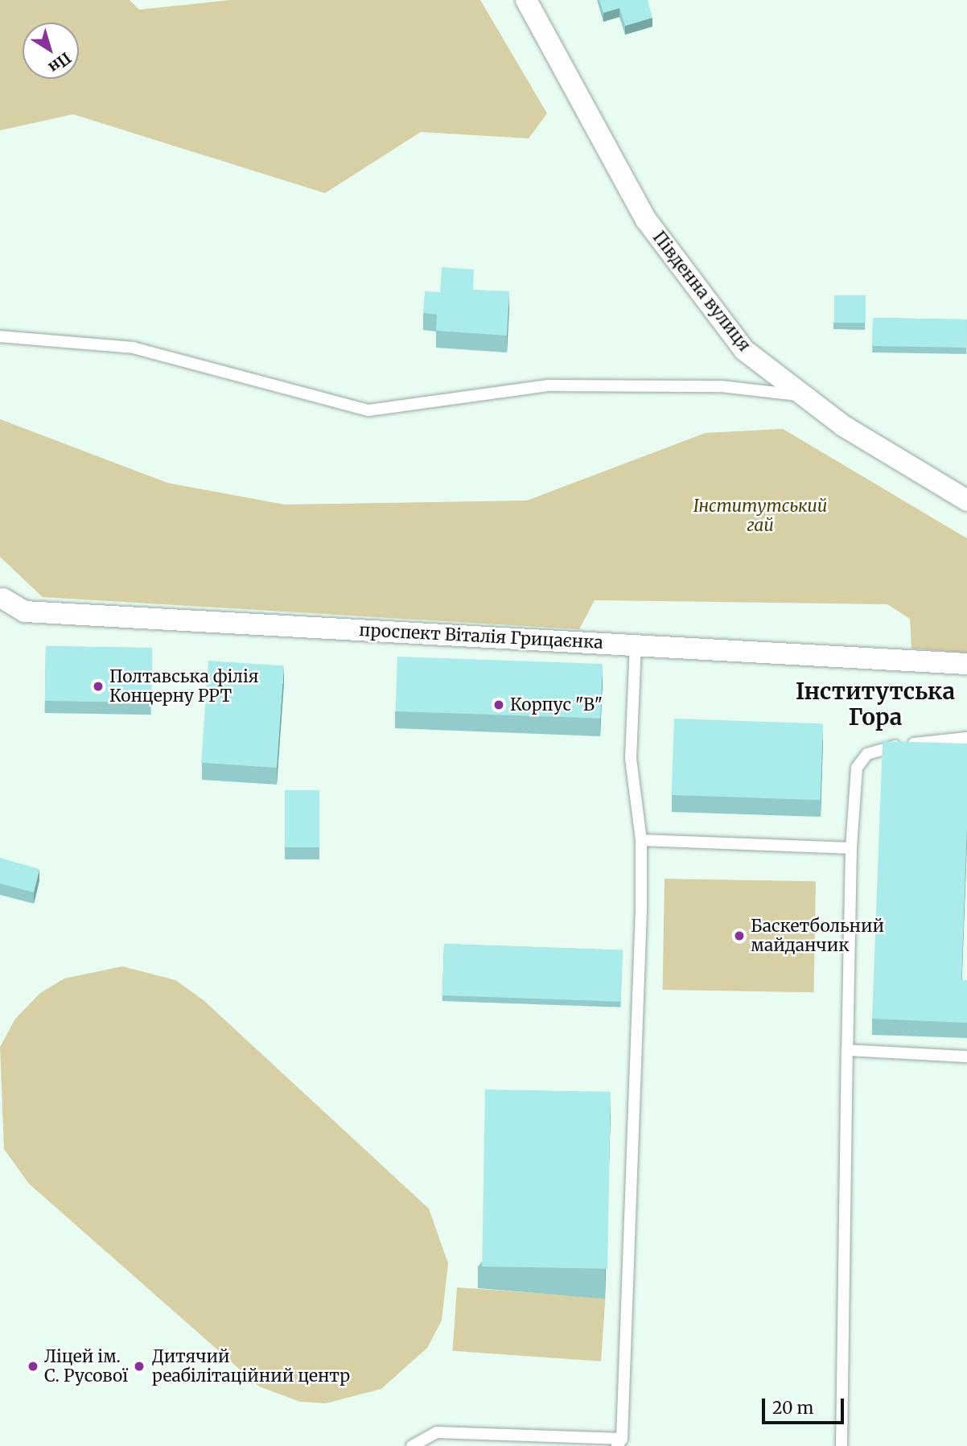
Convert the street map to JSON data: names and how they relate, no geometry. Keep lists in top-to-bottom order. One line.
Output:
{"streets":{"street":["Південна вулиця","проспект Віталія Грицаєнка"]},"districts":["Інститутська Гора"],"parks":["Інститутський гай"],"places":["Полтавська філія Концерну РРТ","Корпус \"В\"","Баскетбольний майданчик","Ліцей ім. С. Русової","Дитячий реабілітаційний центр"],"scale_bar":"20 m","north":"bottom right"}
